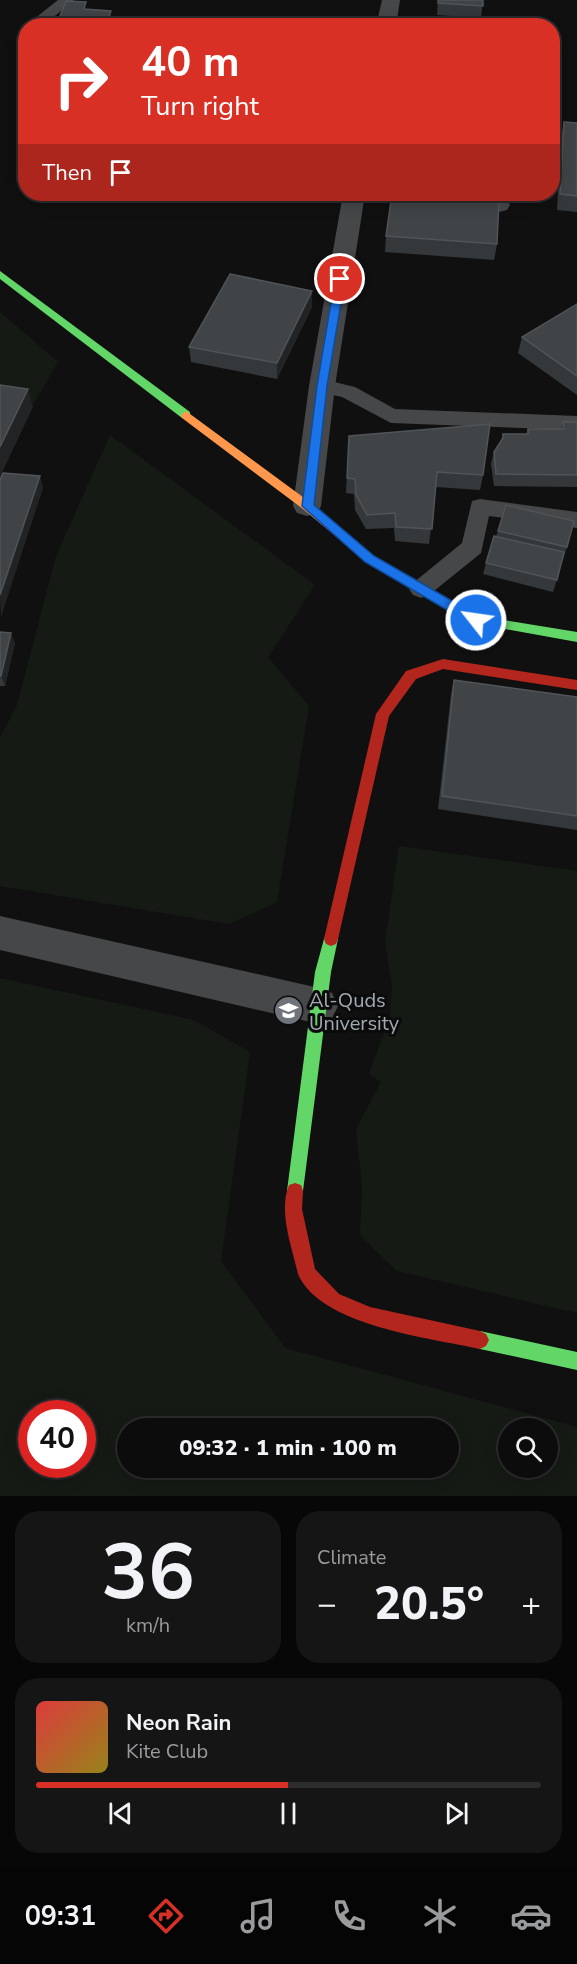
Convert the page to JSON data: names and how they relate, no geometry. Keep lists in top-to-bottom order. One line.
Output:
{"places":{"school or university":["Al-Quds University"]},"page":{"turn":["40 m","Turn right"],"then":"Then","limit":"40","trip":"09:32 · 1 min · 100 m","tile":[["36","km/h"],"Climate"],"heat":["−","20.5°","+"],"song":["Neon Rain","Kite Club"],"tabs":"09:31"}}
